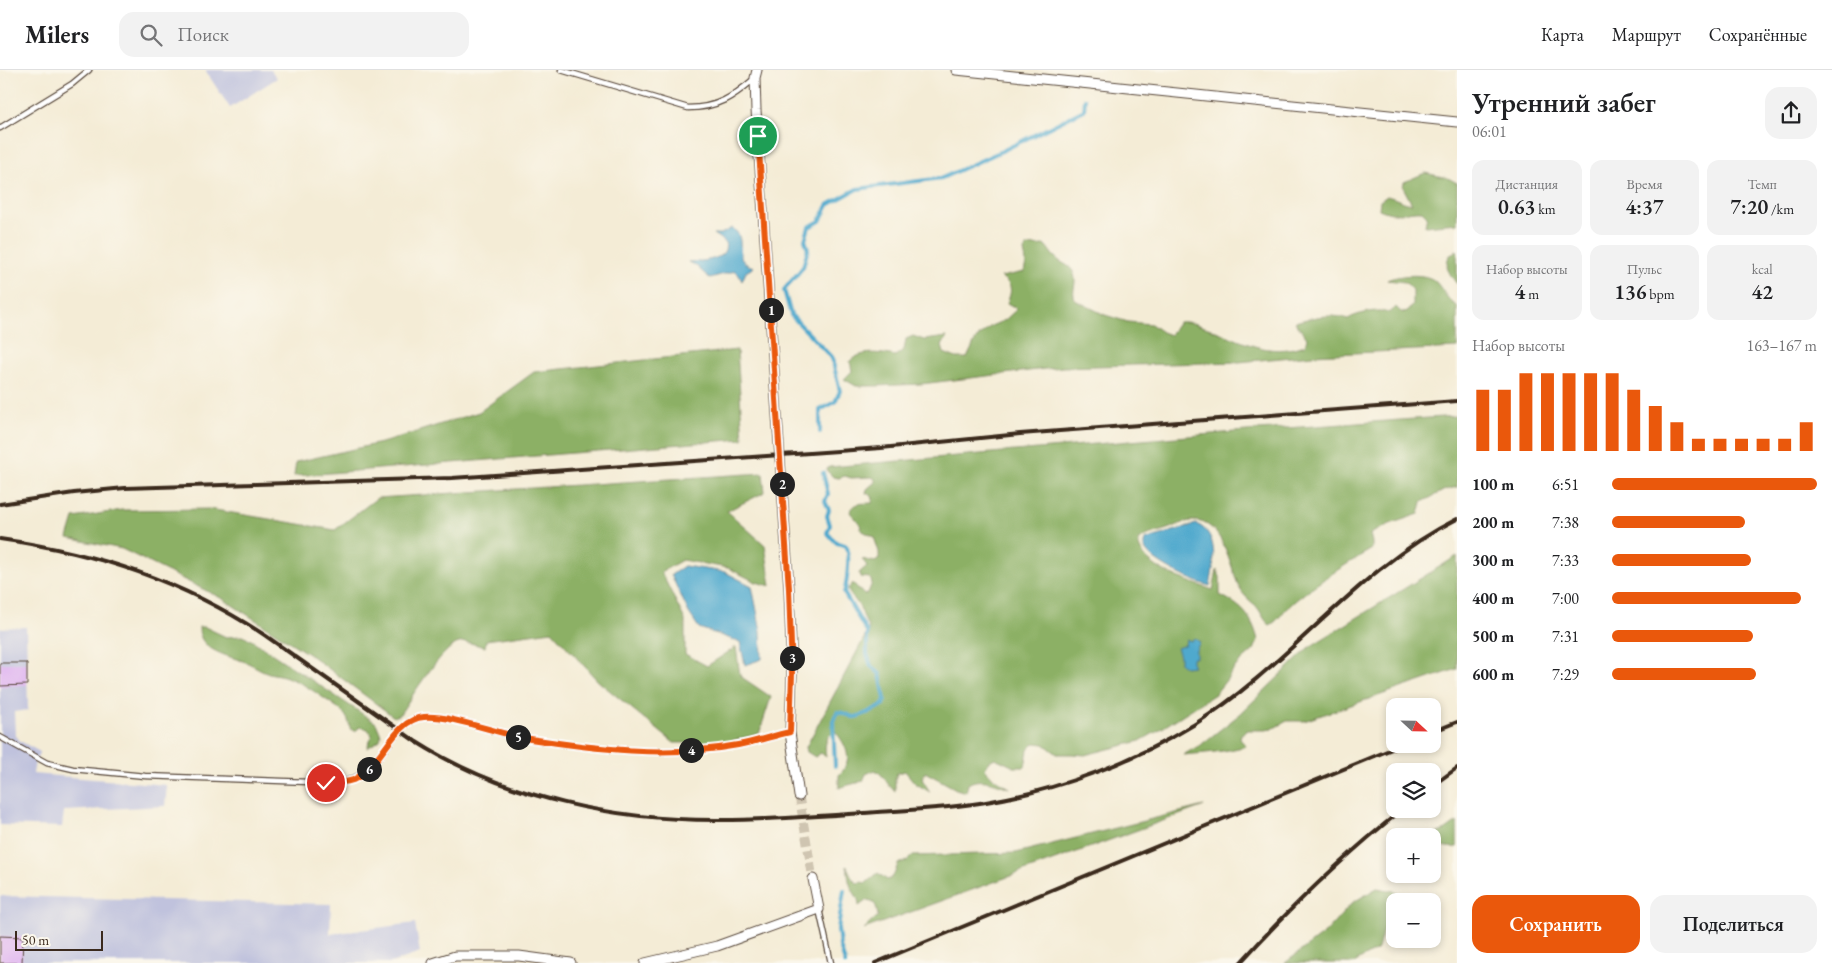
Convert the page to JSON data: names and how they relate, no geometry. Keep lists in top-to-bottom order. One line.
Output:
{"scale_bar":"50 m","north":"right","page":{"header":"Milers","search":"Поиск","nav":["Карта","Маршрут","Сохранённые"],"heading":["Утренний забег","06:01"],"stats":[["Дистанция","0.63 km"],["Время","4:37"],["Темп","7:20 /km"],["Набор высоты","4 m"],["Пульс","136 bpm"],["kcal","42"]],"pins":["1","2","3","5","4","6"],"chart":["Набор высоты","163–167 m"],"list":[{"name":"100 m","note":"6:51"},{"name":"200 m","note":"7:38"},{"name":"300 m","note":"7:33"},{"name":"400 m","note":"7:00"},{"name":"500 m","note":"7:31"},{"name":"600 m","note":"7:29"}],"map_buttons":["+","−"],"buttons":["Сохранить","Поделиться"],"scale":"50 m"}}
